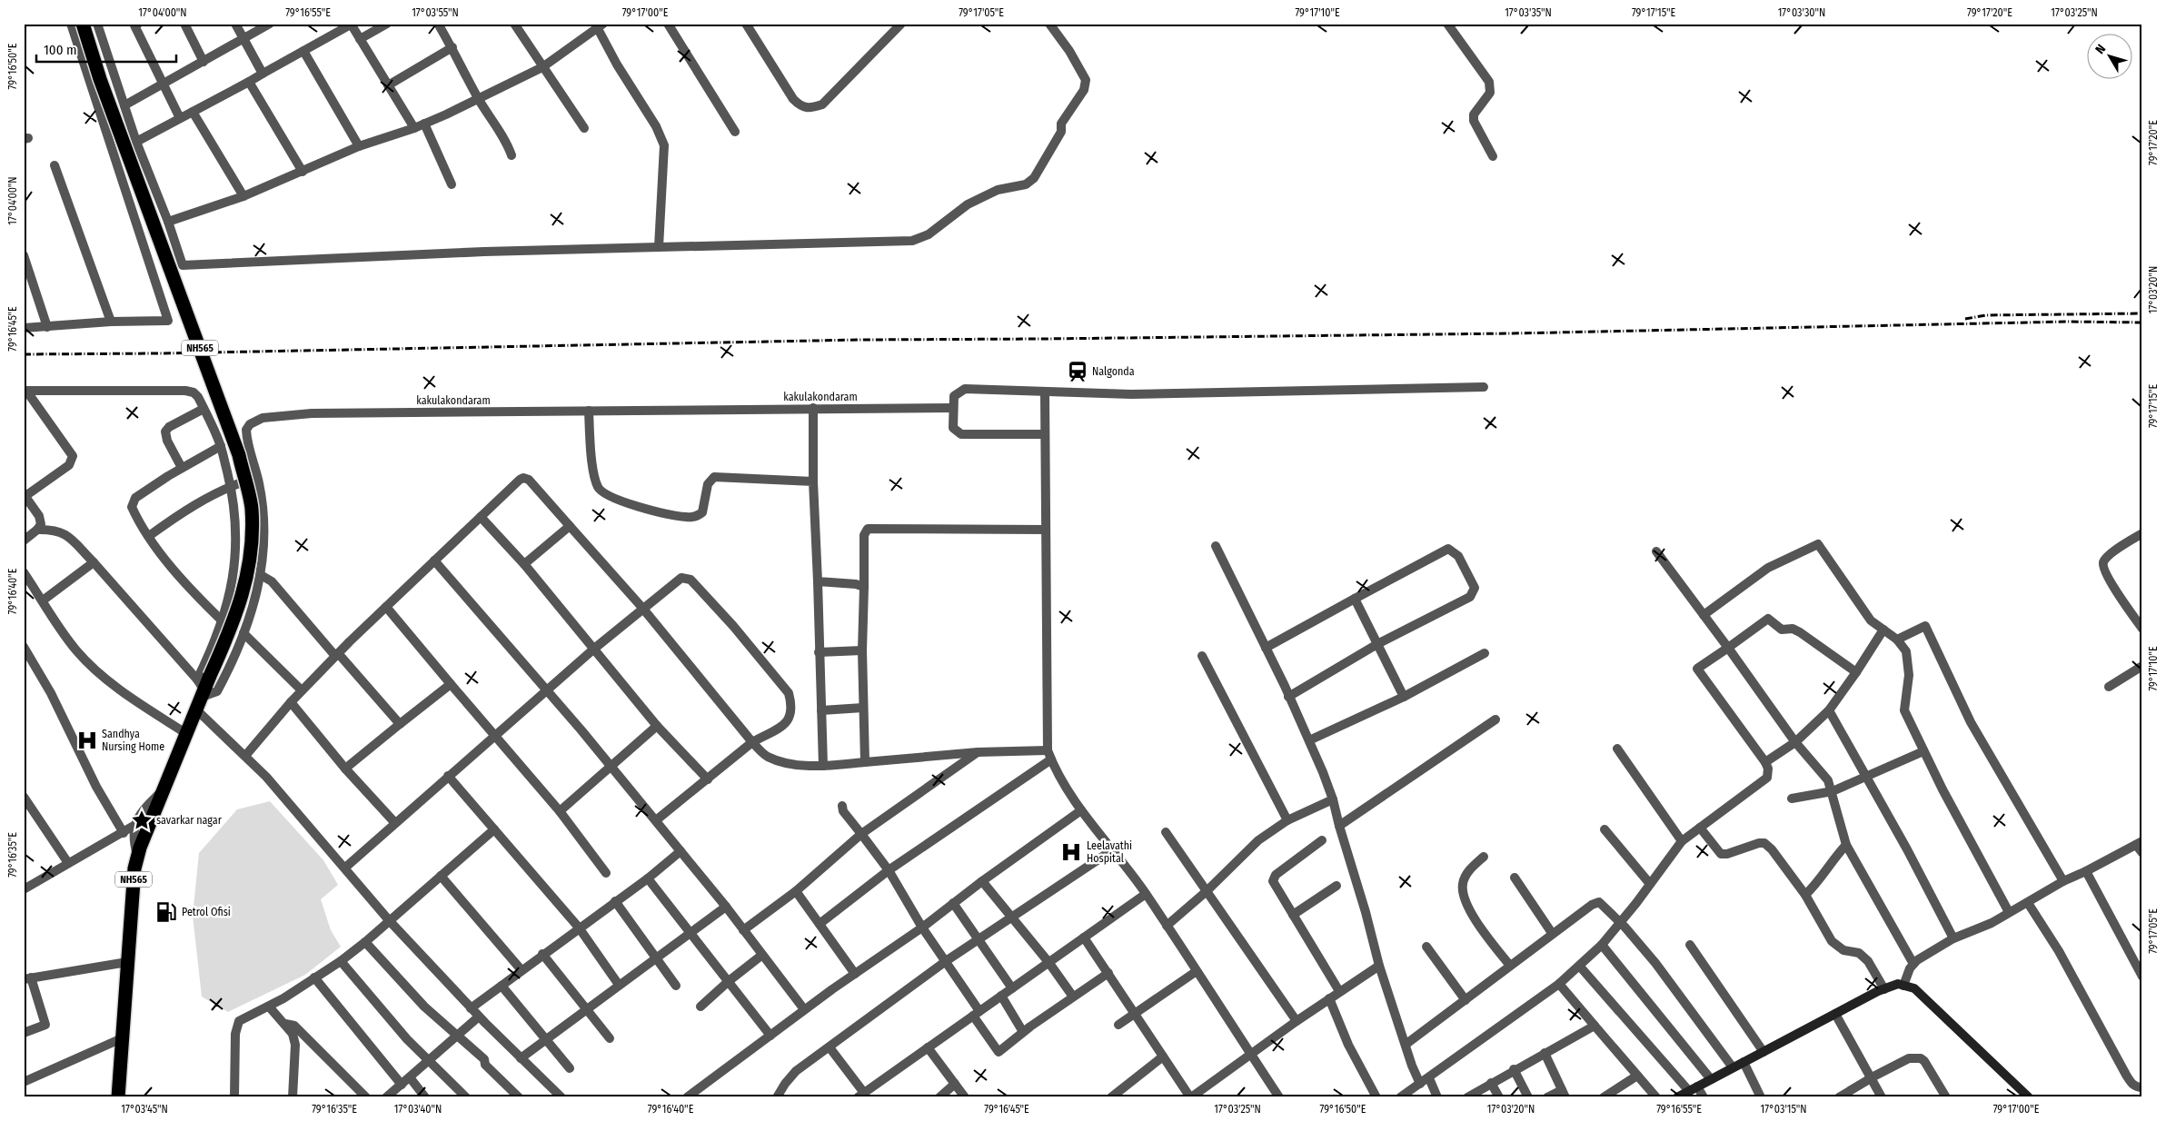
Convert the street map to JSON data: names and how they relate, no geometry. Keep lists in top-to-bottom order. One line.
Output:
{"streets":{"highway":["NH565"],"street":["kakulakondaram"]},"crossings":[["NH565","kakulakondaram"]],"places":{"station":["Nalgonda"],"hospital":["Sandhya Nursing Home","Leelavathi Hospital"],"place":["savarkar nagar"],"fuel station":["Petrol Ofisi"]},"scale_bar":"100 m","north":"top left","coordinates":["17°04'00\"N","79°16'55\"E","17°03'55\"N","79°17'00\"E","79°17'05\"E","79°17'10\"E","17°03'35\"N","79°17'15\"E","17°03'30\"N","79°17'20\"E","17°03'25\"N","79°16'50\"E","17°03'20\"N","79°16'45\"E","79°16'40\"E","79°16'35\"E","17°03'45\"N","17°03'40\"N","17°03'15\"N"]}
